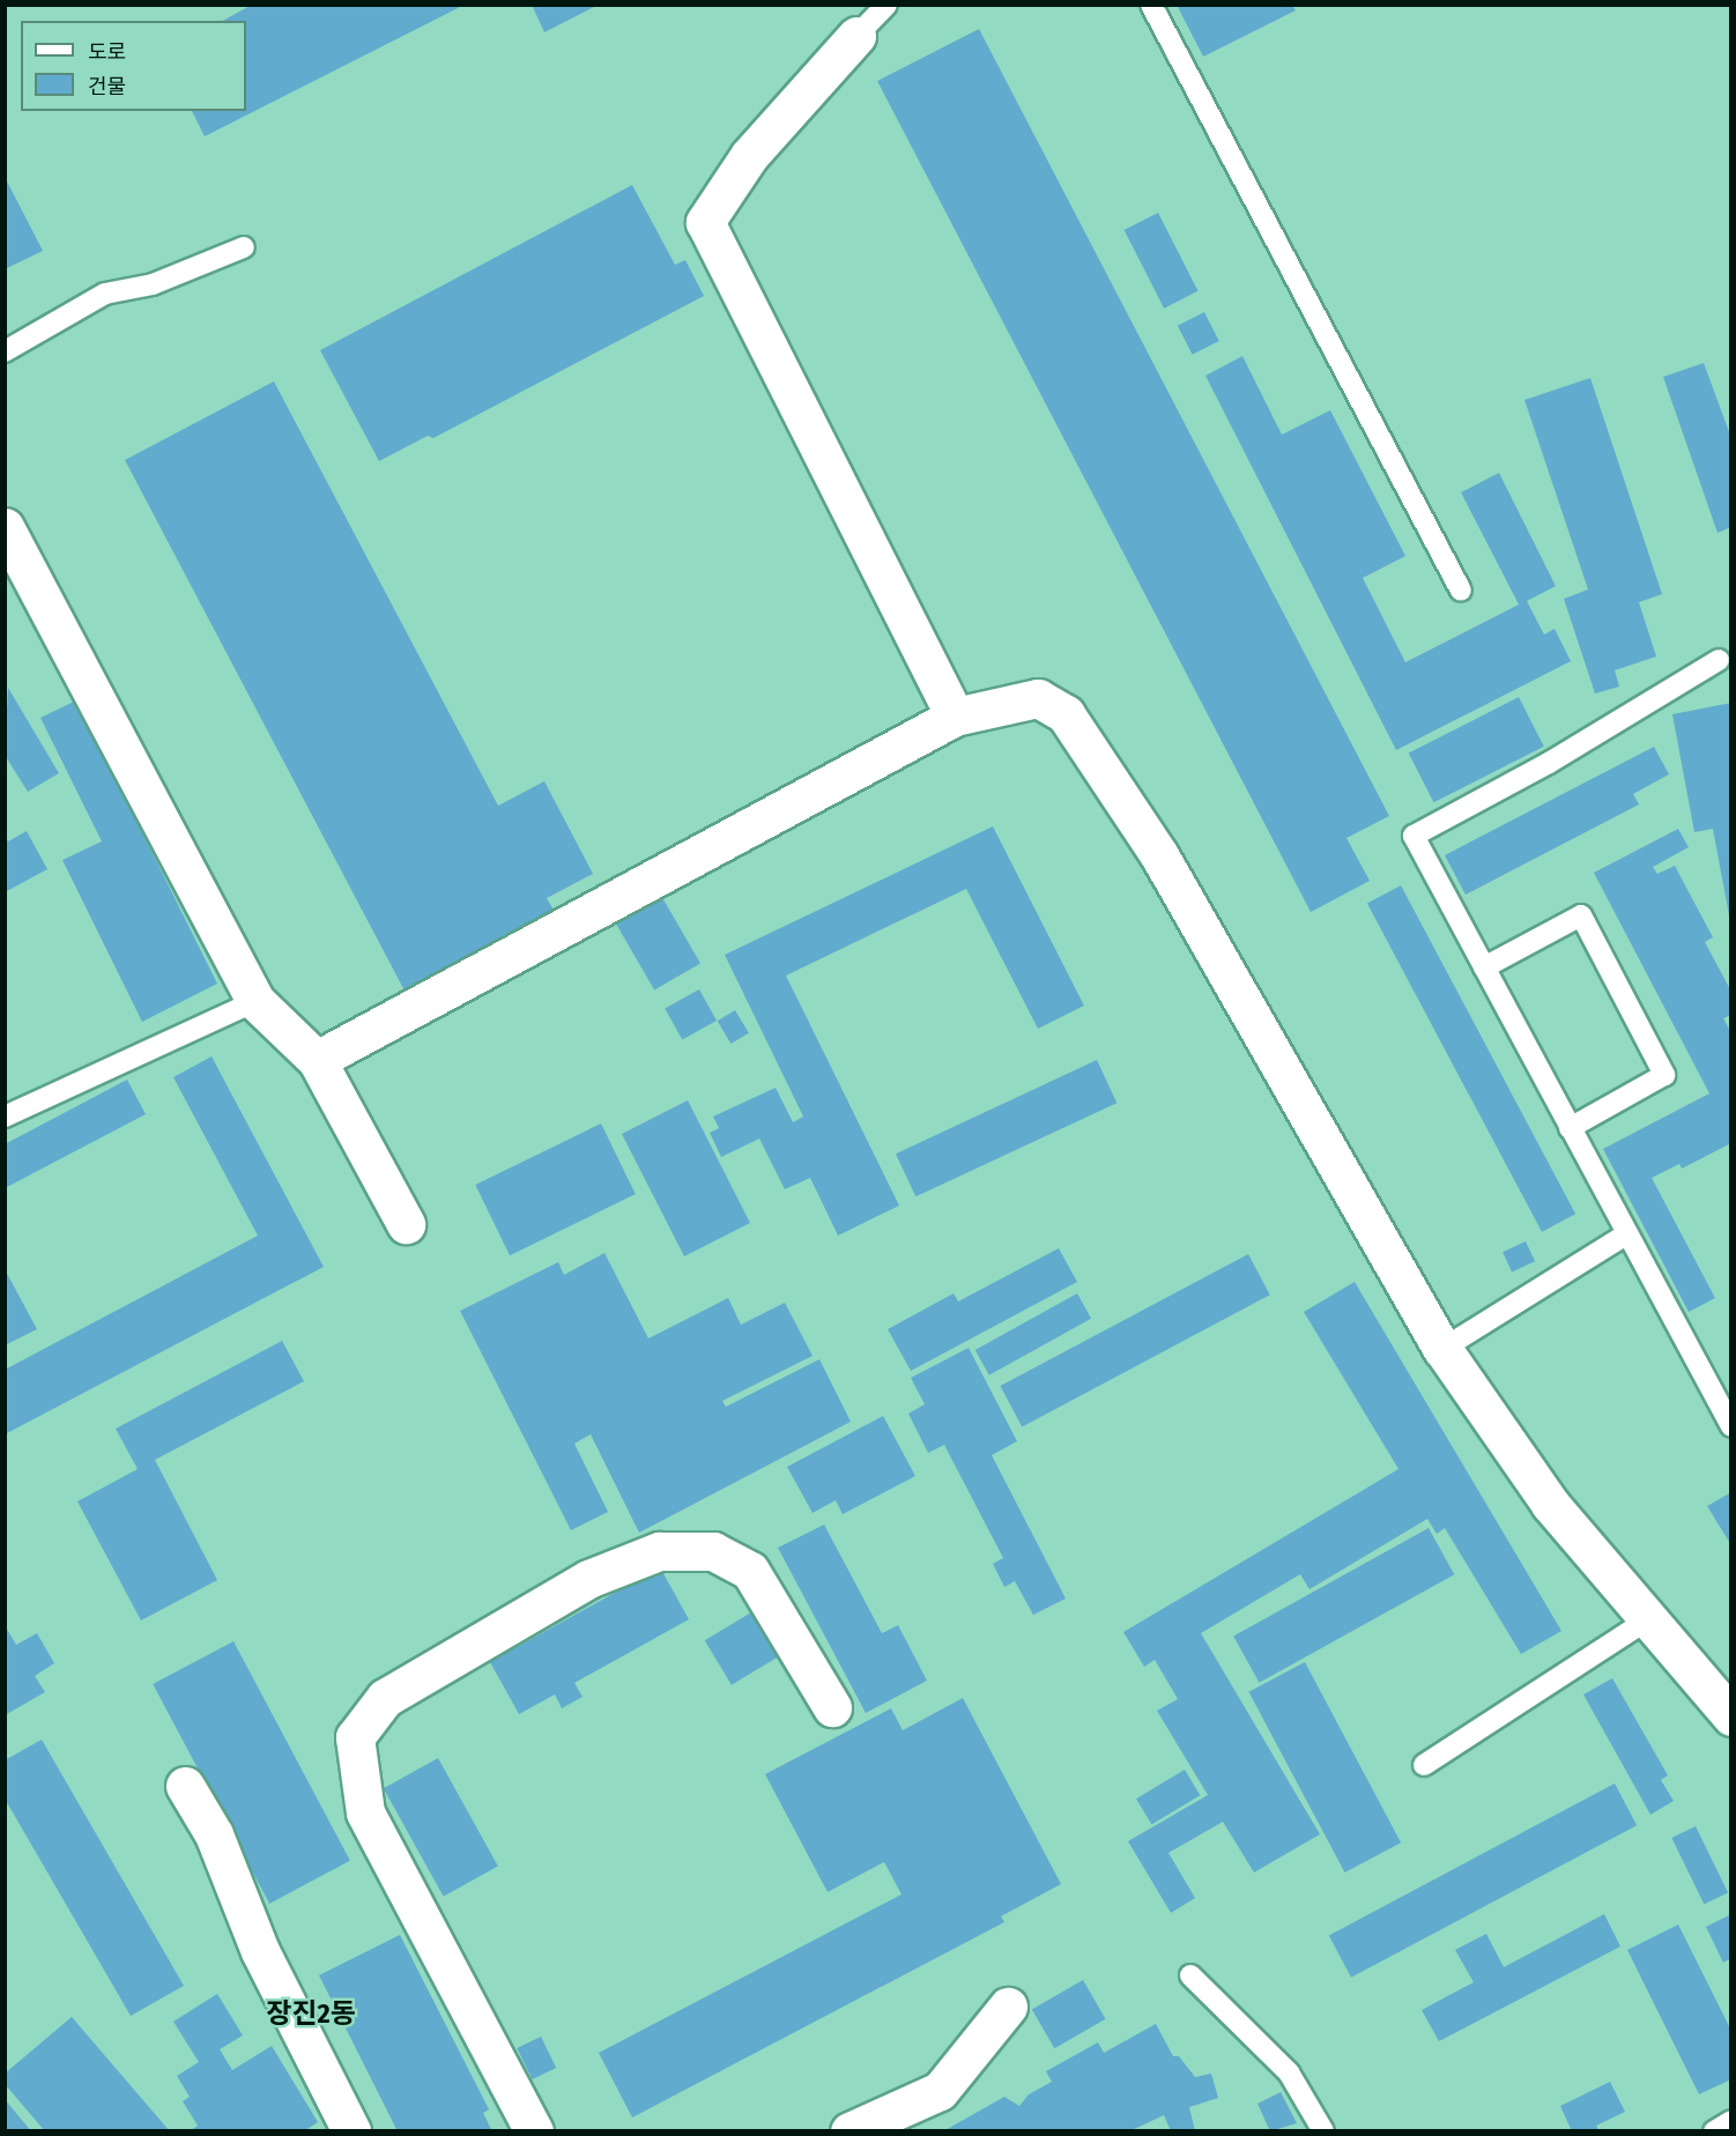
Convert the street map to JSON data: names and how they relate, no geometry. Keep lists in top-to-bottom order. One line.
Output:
{"districts":["장진2동"],"legend":["도로","건물"]}
